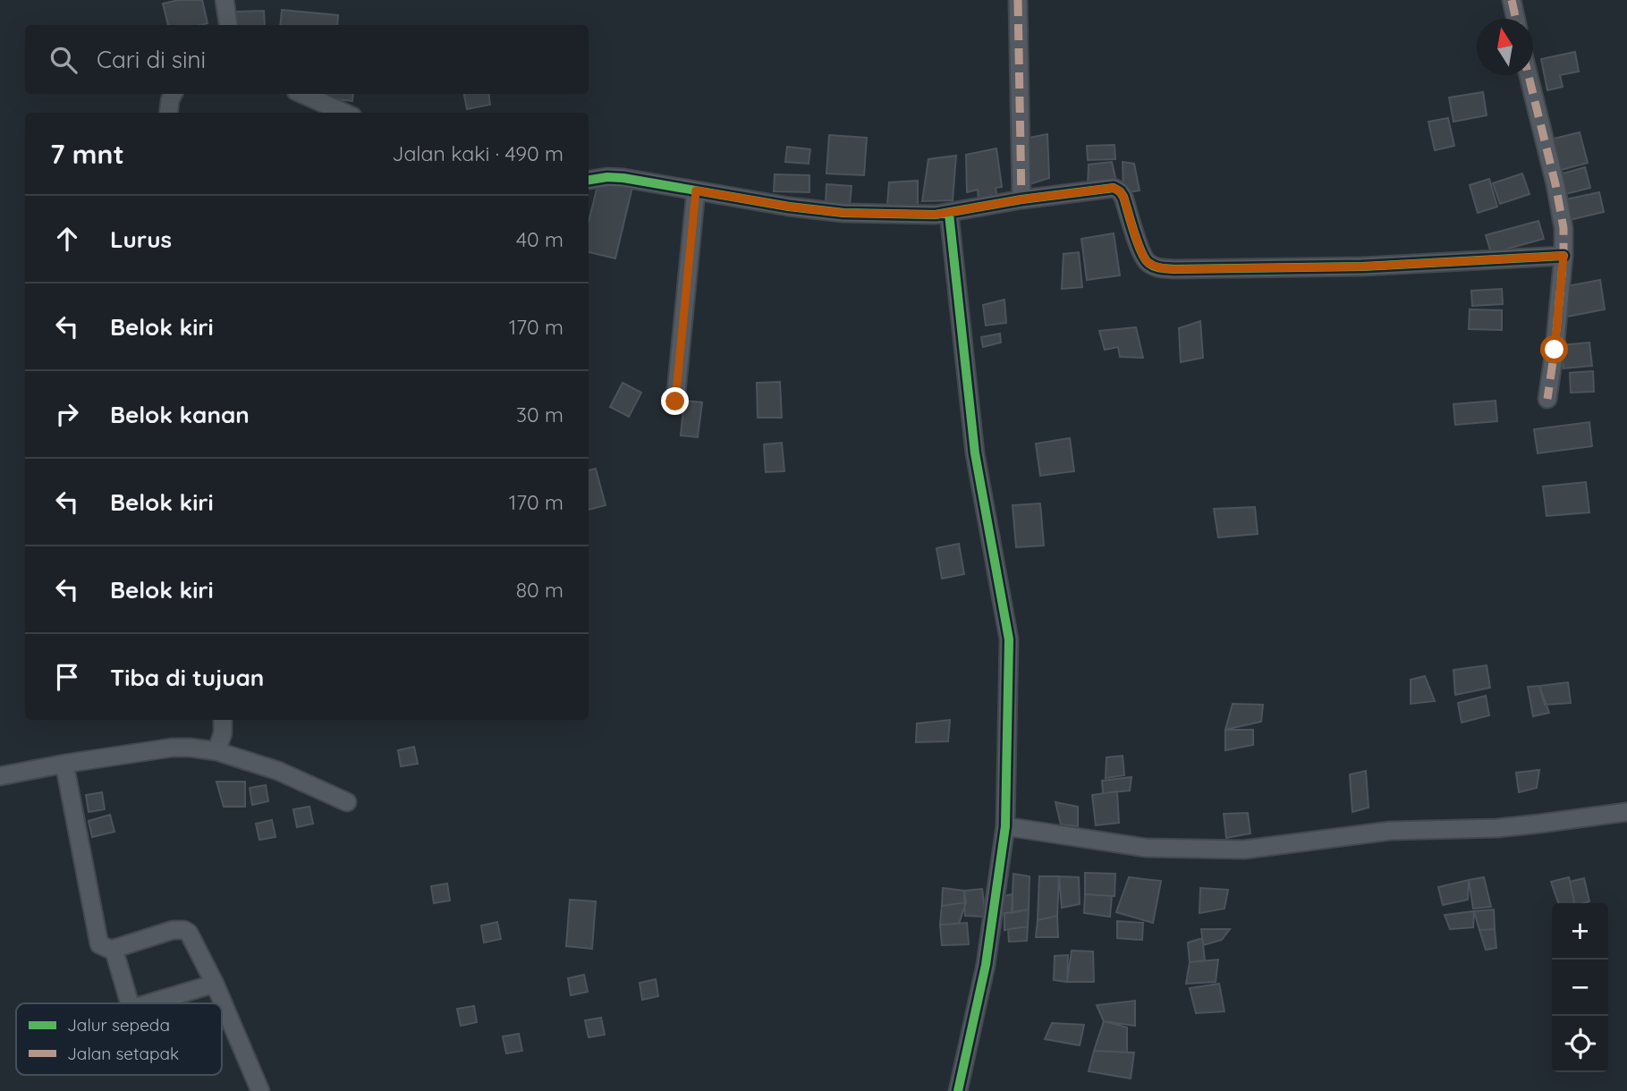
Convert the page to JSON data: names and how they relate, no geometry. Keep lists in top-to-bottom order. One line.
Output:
{"legend":["Jalur sepeda","Jalan setapak"],"north":"top","page":{"search":"Cari di sini","heading":["7 mnt","Jalan kaki · 490 m"],"list":[["Lurus","40 m"],["Belok kiri","170 m"],["Belok kanan","30 m"],["Belok kiri","170 m"],["Belok kiri","80 m"],"Tiba di tujuan"],"map_buttons":["+","−"]}}
